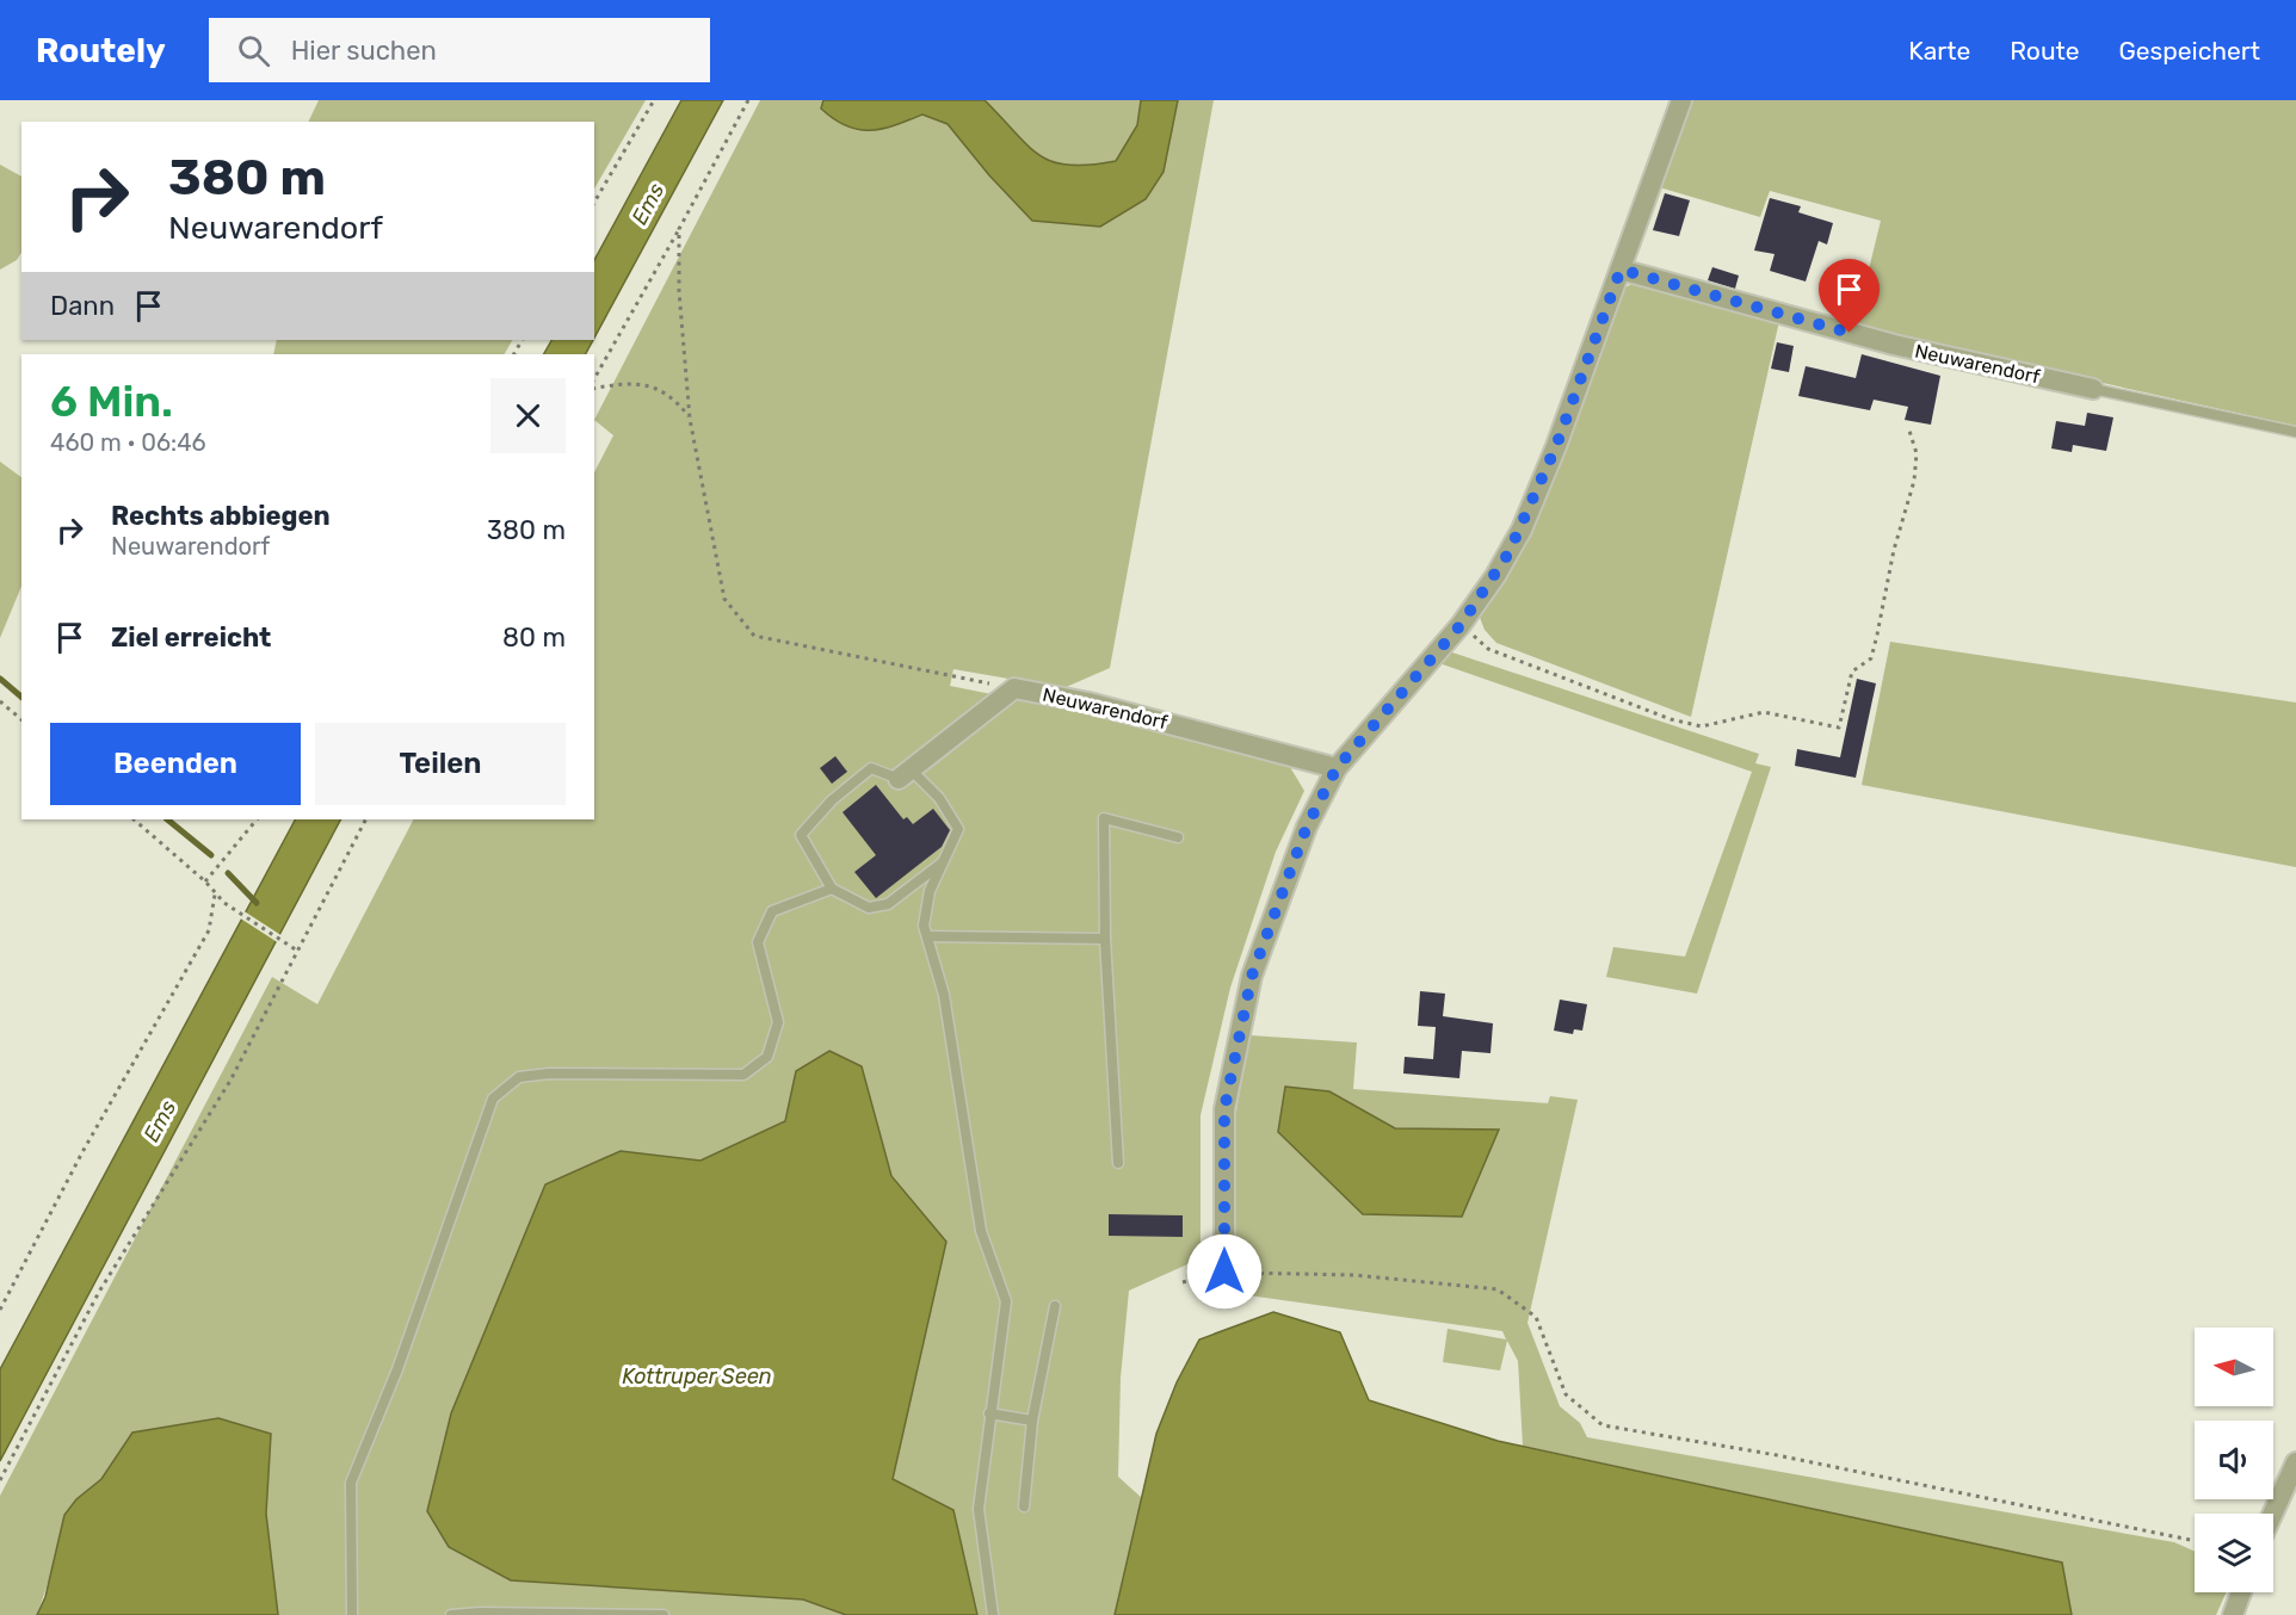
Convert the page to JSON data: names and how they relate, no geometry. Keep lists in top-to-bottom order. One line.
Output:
{"streets":{"street":["Neuwarendorf"]},"water":["Ems","Kottruper Seen"],"north":"left","page":{"header":"Routely","search":"Hier suchen","nav":["Karte","Route","Gespeichert"],"turn":["380 m","Neuwarendorf"],"then":"Dann","heading":["6 Min.","460 m · 06:46"],"list":[{"name":"Rechts abbiegen","note":"Neuwarendorf","value":"380 m"},{"name":"Ziel erreicht","value":"80 m"}],"buttons":["Beenden","Teilen"]}}
